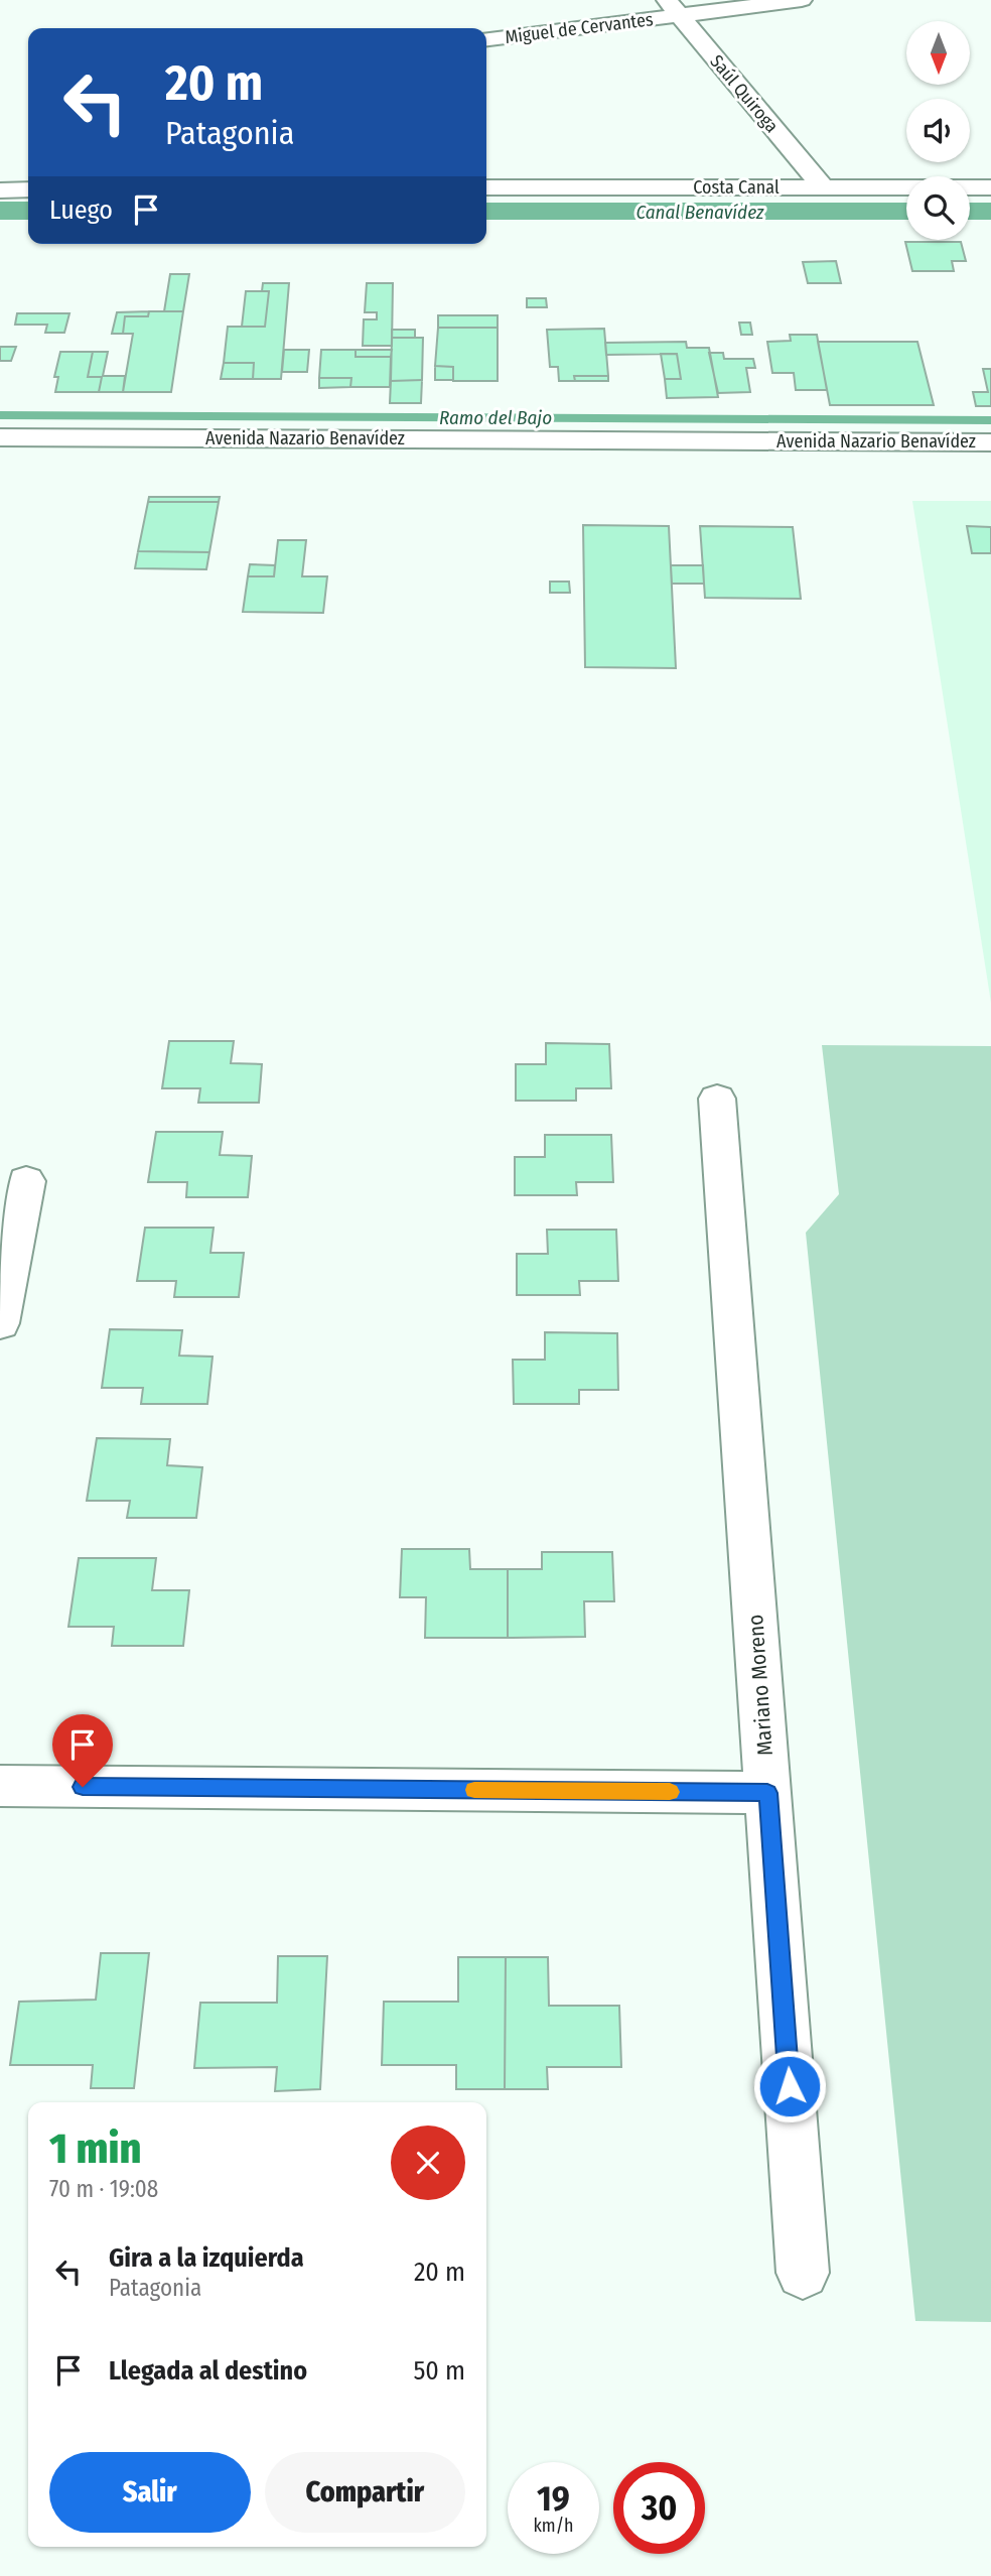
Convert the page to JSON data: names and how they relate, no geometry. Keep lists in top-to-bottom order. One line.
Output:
{"streets":{"street":["Miguel de Cervantes","Saúl Quiroga","Costa Canal","Avenida Nazario Benavídez","Mariano Moreno"]},"crossings":[["Miguel de Cervantes","Saúl Quiroga"],["Saúl Quiroga","Costa Canal"]],"water":["Canal Benavídez","Ramo del Bajo"],"north":"bottom","page":{"turn":["20 m","Patagonia"],"then":"Luego","heading":["1 min","70 m · 19:08"],"list":[{"name":"Gira a la izquierda","note":"Patagonia","value":"20 m"},{"name":"Llegada al destino","value":"50 m"}],"buttons":["Salir","Compartir"],"speed":"19 km/h","limit":"30"}}
